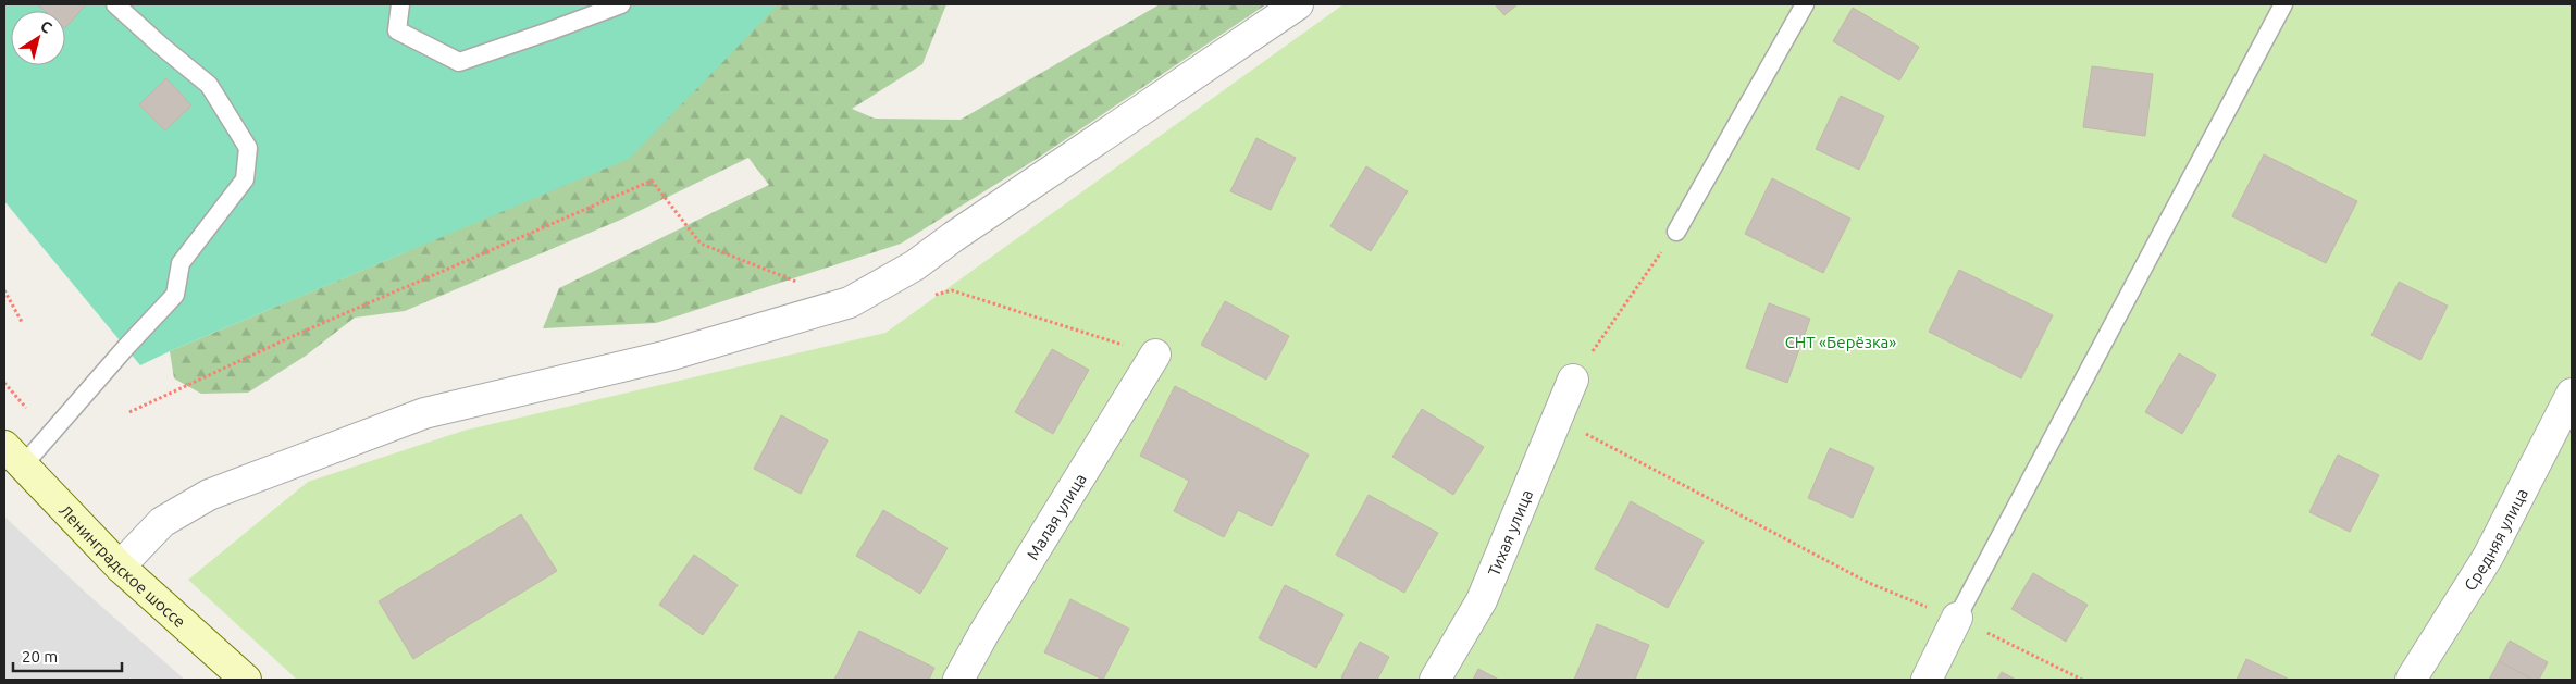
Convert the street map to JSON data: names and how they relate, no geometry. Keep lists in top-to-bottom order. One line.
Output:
{"streets":{"main road":["Ленинградское шоссе"],"street":["Малая улица","Тихая улица","Средняя улица"]},"parks":["СНТ «Берёзка»"],"scale_bar":"20 m","north":"top right"}
